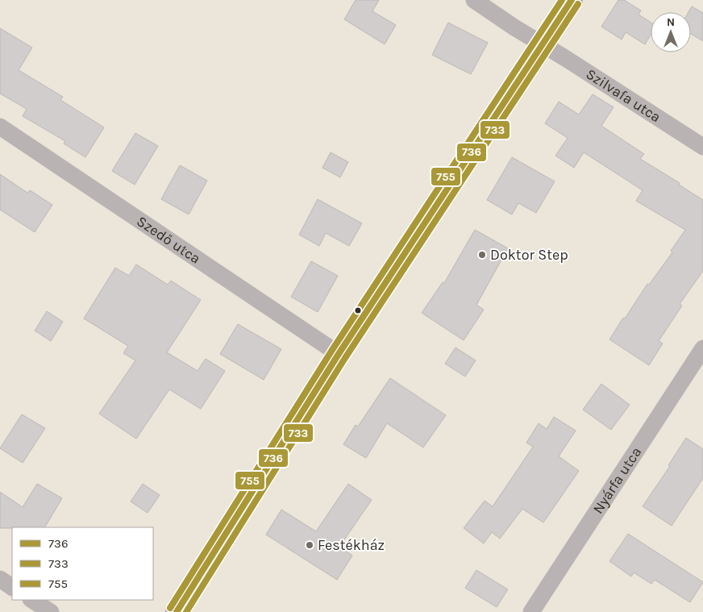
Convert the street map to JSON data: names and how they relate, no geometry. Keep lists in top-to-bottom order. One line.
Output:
{"streets":{"street":["Szilvafa utca","Szedő utca","Nyárfa utca"]},"places":["Doktor Step","Festékház"],"lines":["transit line 736","transit line 755","transit line 733"],"legend":["736","733","755"],"north":"top"}
